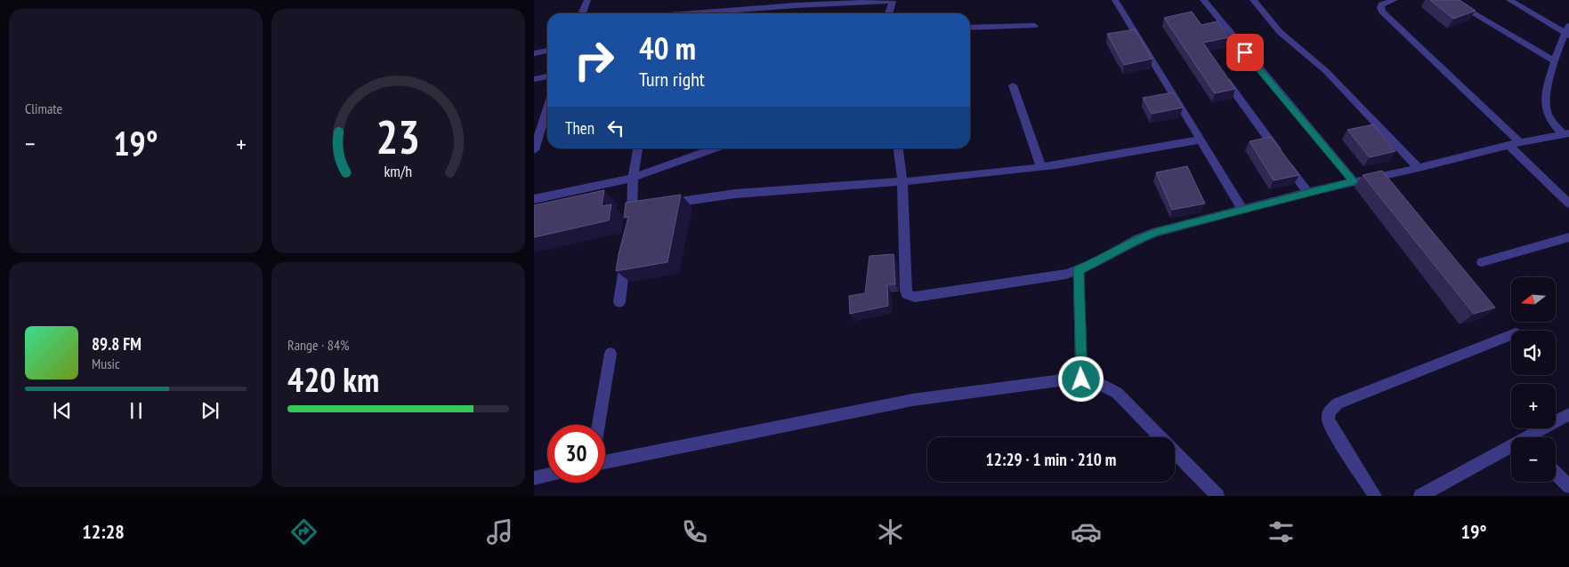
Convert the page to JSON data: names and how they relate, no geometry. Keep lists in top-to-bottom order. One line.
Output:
{"north":"left","page":{"tile":["Climate",["Range · 84%","420 km"]],"turn":["40 m","Turn right"],"then":"Then","heat":["−","19°","+"],"map_buttons":["+","−"],"song":["89.8 FM","Music"],"limit":"30","trip":"12:29 · 1 min · 210 m","tabs":["12:28","19°"],"gauge":["23","km/h"]}}
